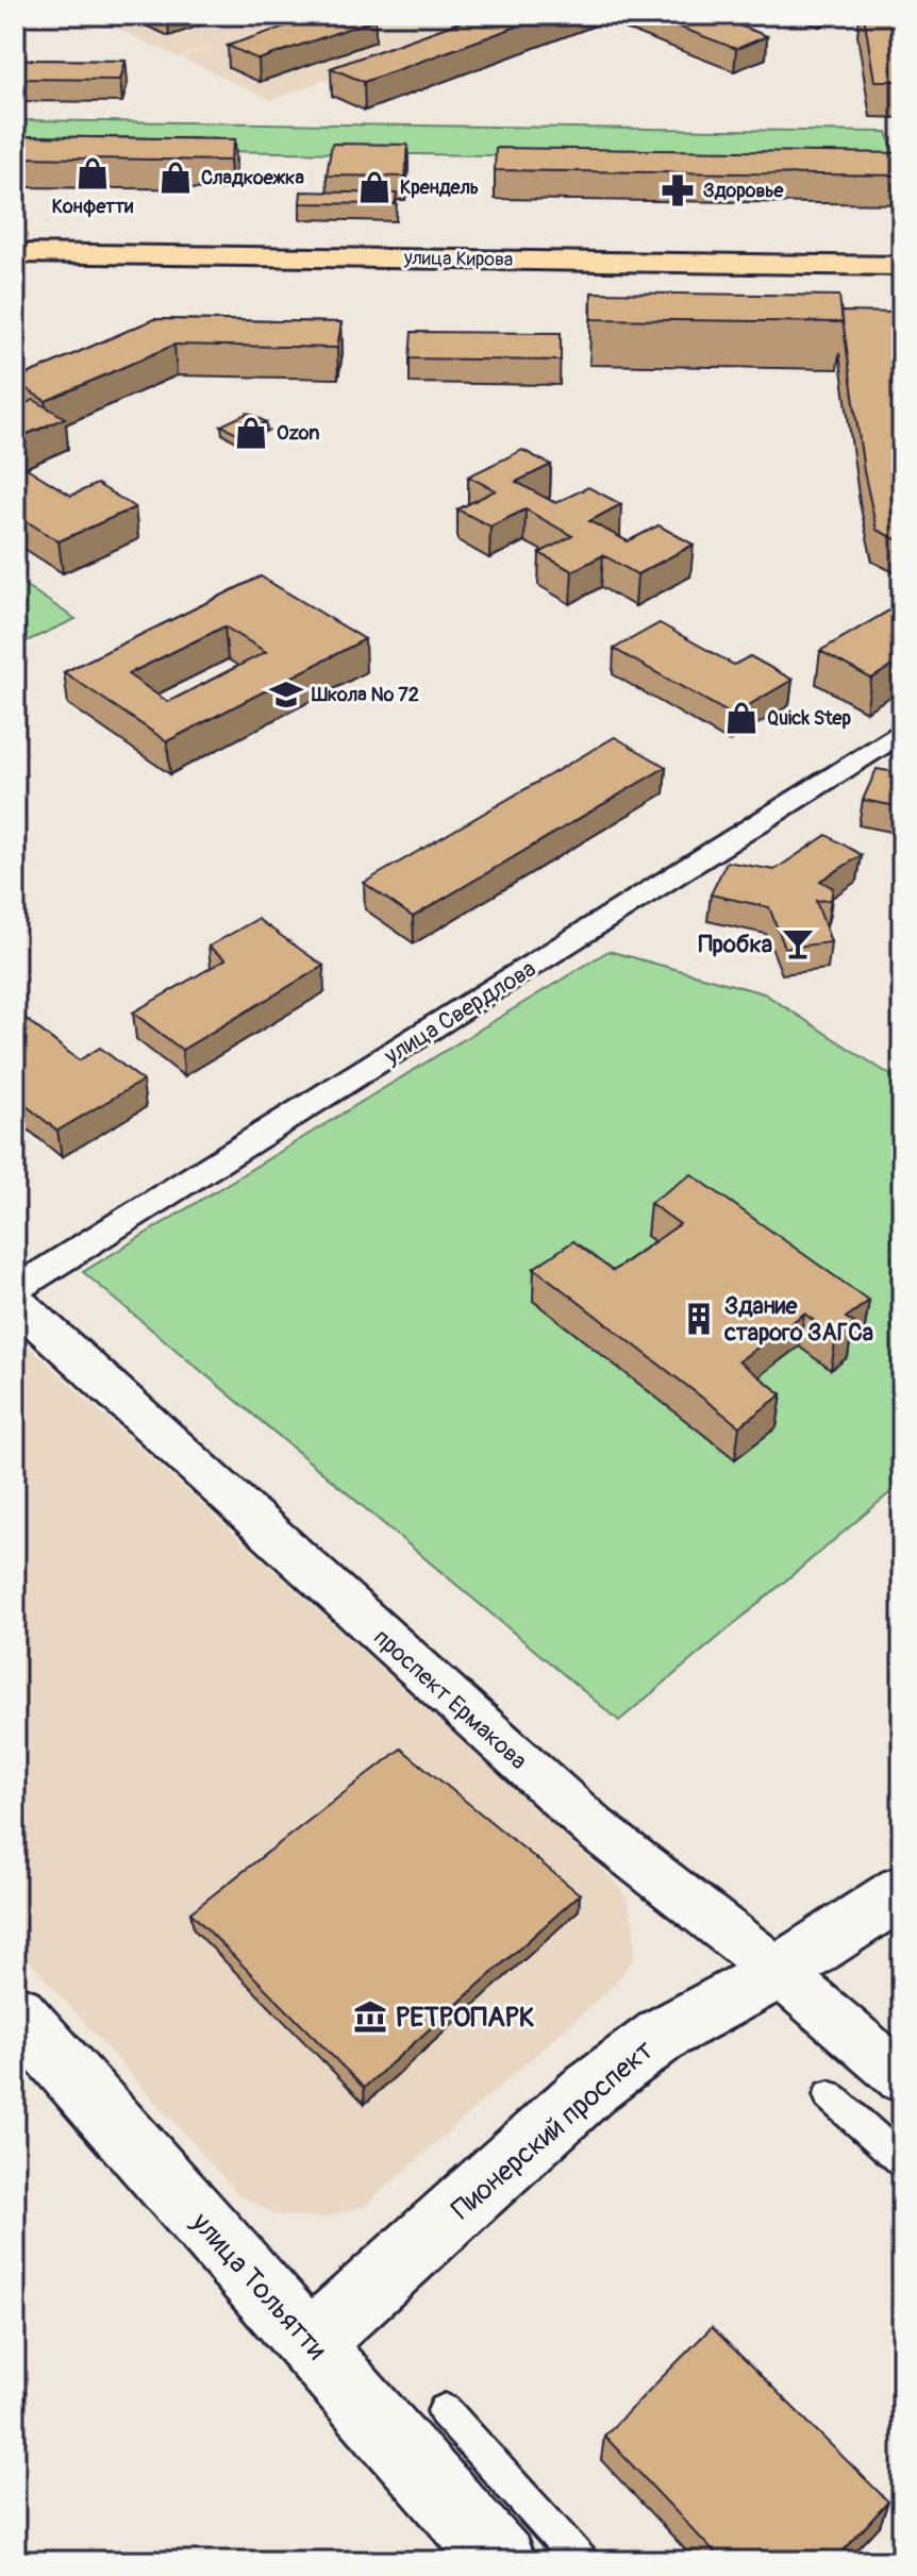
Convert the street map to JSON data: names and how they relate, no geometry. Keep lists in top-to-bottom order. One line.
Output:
{"streets":{"main road":["улица Кирова","Пионерский проспект","улица Тольятти"],"street":["улица Свердлова","проспект Ермакова"]},"crossings":[["проспект Ермакова","Пионерский проспект"],["Пионерский проспект","улица Тольятти"]],"places":{"shop":["Конфетти","Сладкоежка","Крендель","Ozon","Quick Step"],"pharmacy":["Здоровье"],"school or university":["Школа № 72"],"bar":["Пробка"],"building":["Здание старого ЗАГСа"],"museum":["РЕТРОПАРК"]}}
